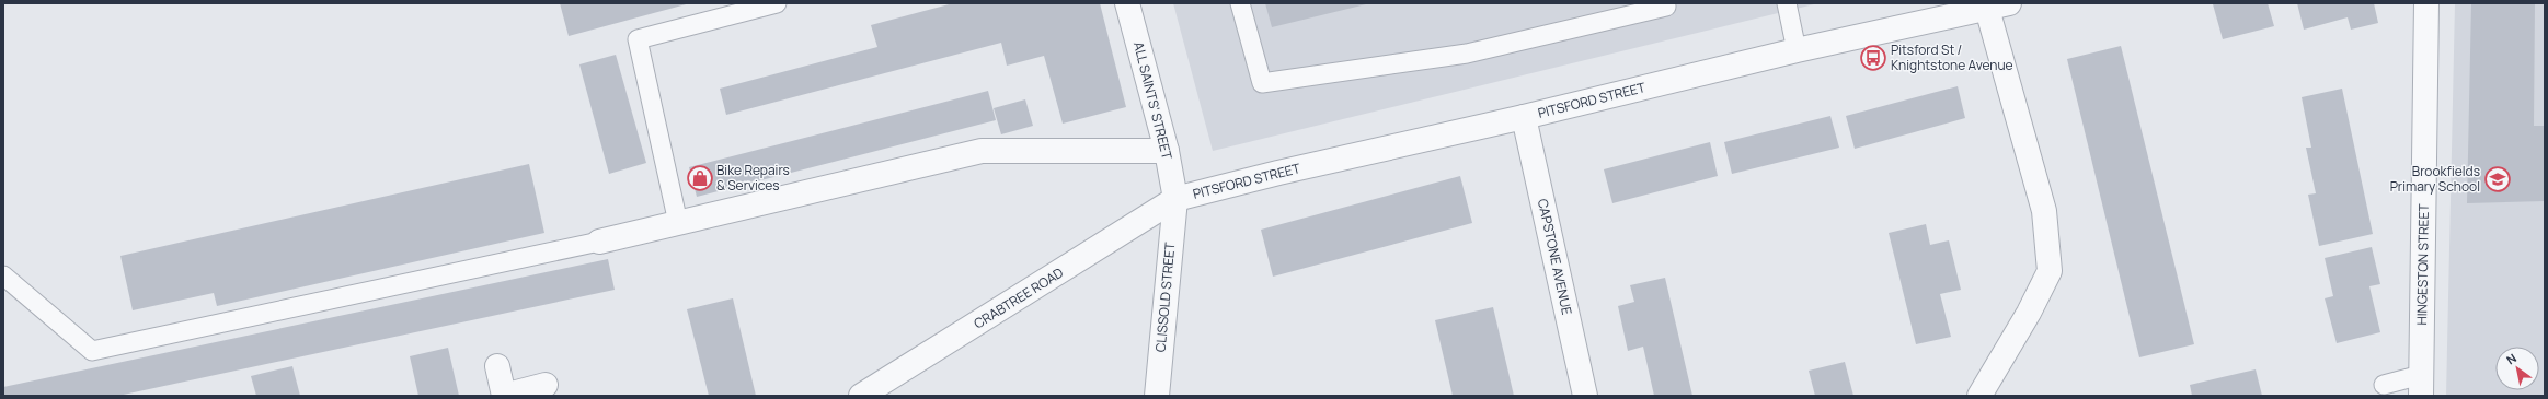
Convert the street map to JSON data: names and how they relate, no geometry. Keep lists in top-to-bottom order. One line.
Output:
{"streets":{"street":["ALL SAINTS' STREET","PITSFORD STREET","CAPSTONE AVENUE","HINGESTON STREET","CLISSOLD STREET","CRABTREE ROAD"]},"crossings":[["ALL SAINTS' STREET","PITSFORD STREET"],["ALL SAINTS' STREET","CLISSOLD STREET"],["ALL SAINTS' STREET","CRABTREE ROAD"],["PITSFORD STREET","CAPSTONE AVENUE"],["PITSFORD STREET","CLISSOLD STREET"],["PITSFORD STREET","CRABTREE ROAD"],["CLISSOLD STREET","CRABTREE ROAD"]],"places":{"bus stop":["Pitsford St / Knightstone Avenue"],"shop":["Bike Repairs & Services"],"school or university":["Brookfields Primary School"]},"north":"top left"}
